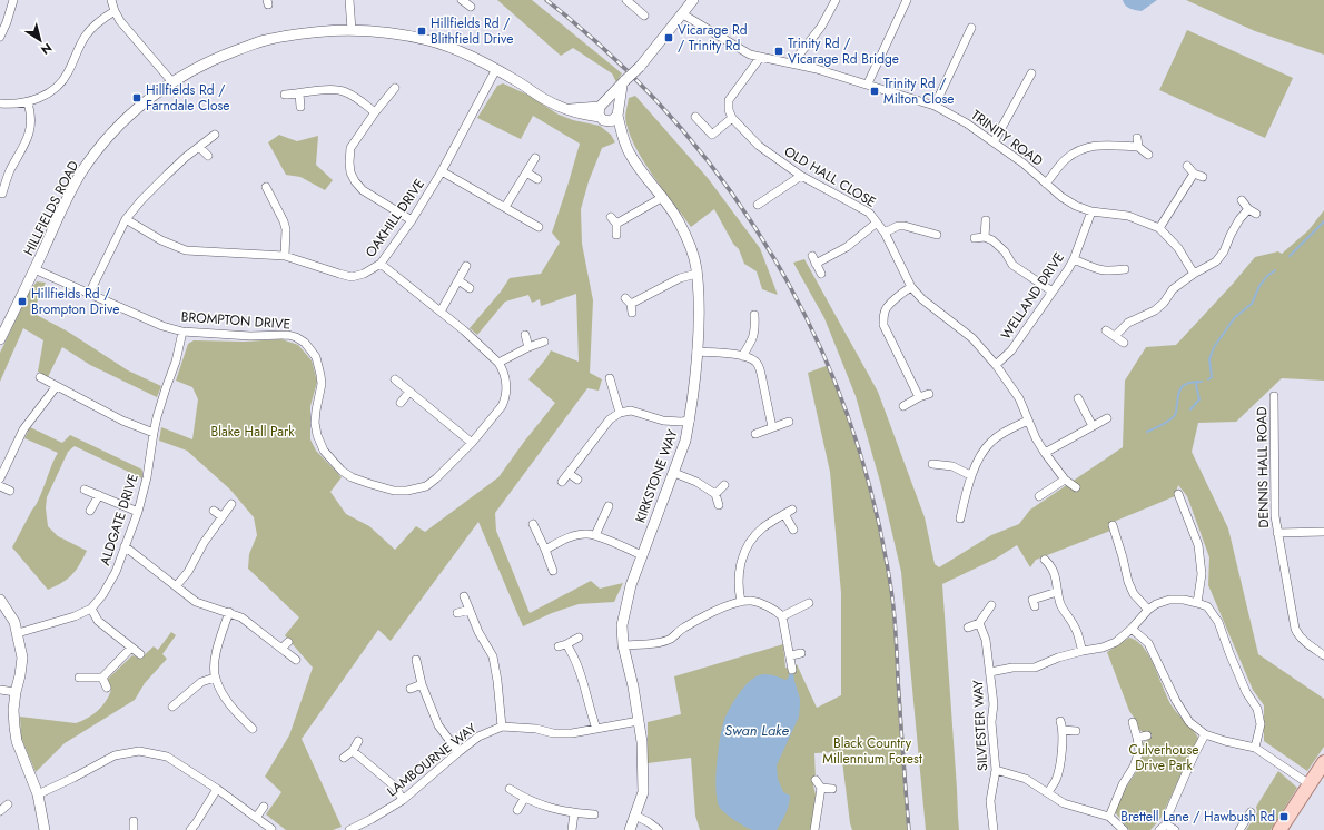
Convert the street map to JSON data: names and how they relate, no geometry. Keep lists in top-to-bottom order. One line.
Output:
{"streets":{"street":["TRINITY ROAD","OLD HALL CLOSE","HILLFIELDS ROAD","OAKHILL DRIVE","WELLAND DRIVE","BROMPTON DRIVE","DENNIS HALL ROAD","KIRKSTONE WAY","ALDGATE DRIVE","SILVESTER WAY","LAMBOURNE WAY"]},"crossings":[["TRINITY ROAD","WELLAND DRIVE"],["OLD HALL CLOSE","WELLAND DRIVE"],["HILLFIELDS ROAD","OAKHILL DRIVE"],["HILLFIELDS ROAD","BROMPTON DRIVE"],["HILLFIELDS ROAD","KIRKSTONE WAY"],["OAKHILL DRIVE","BROMPTON DRIVE"],["BROMPTON DRIVE","ALDGATE DRIVE"],["KIRKSTONE WAY","LAMBOURNE WAY"]],"water":["Swan Lake"],"parks":["Blake Hall Park","Black Country Millennium Forest","Culverhouse Drive Park"],"places":{"transit":["Hillfields Rd / Blithfield Drive","Vicarage Rd / Trinity Rd","Trinity Rd / Vicarage Rd Bridge","Trinity Rd / Milton Close","Hillfields Rd / Farndale Close","Hillfields Rd / Brompton Drive","Brettell Lane / Hawbush Rd"]},"north":"bottom right"}
